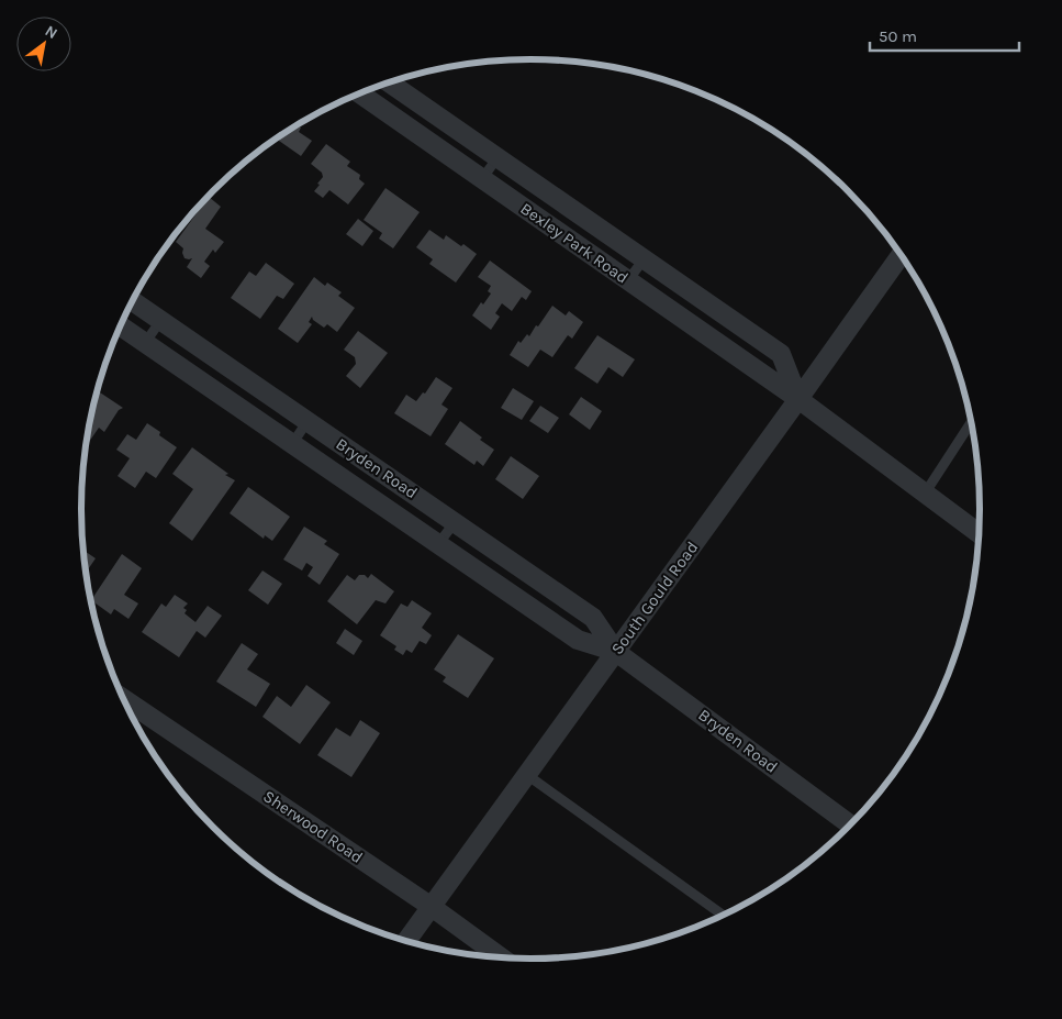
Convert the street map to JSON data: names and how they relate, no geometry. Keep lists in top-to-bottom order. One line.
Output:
{"streets":{"street":["Bexley Park Road","Bryden Road","South Gould Road","Sherwood Road"]},"crossings":[["Bexley Park Road","South Gould Road"],["Bryden Road","South Gould Road"],["South Gould Road","Sherwood Road"]],"scale_bar":"50 m","north":"top right"}
